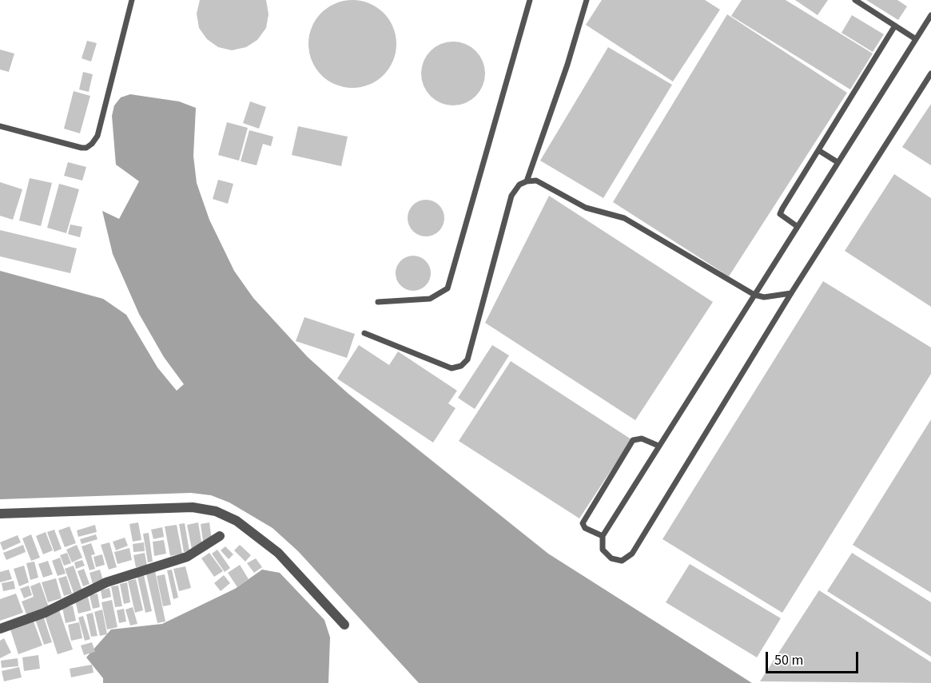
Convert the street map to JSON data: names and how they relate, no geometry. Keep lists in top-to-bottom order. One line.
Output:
{"scale_bar":"50 m"}
